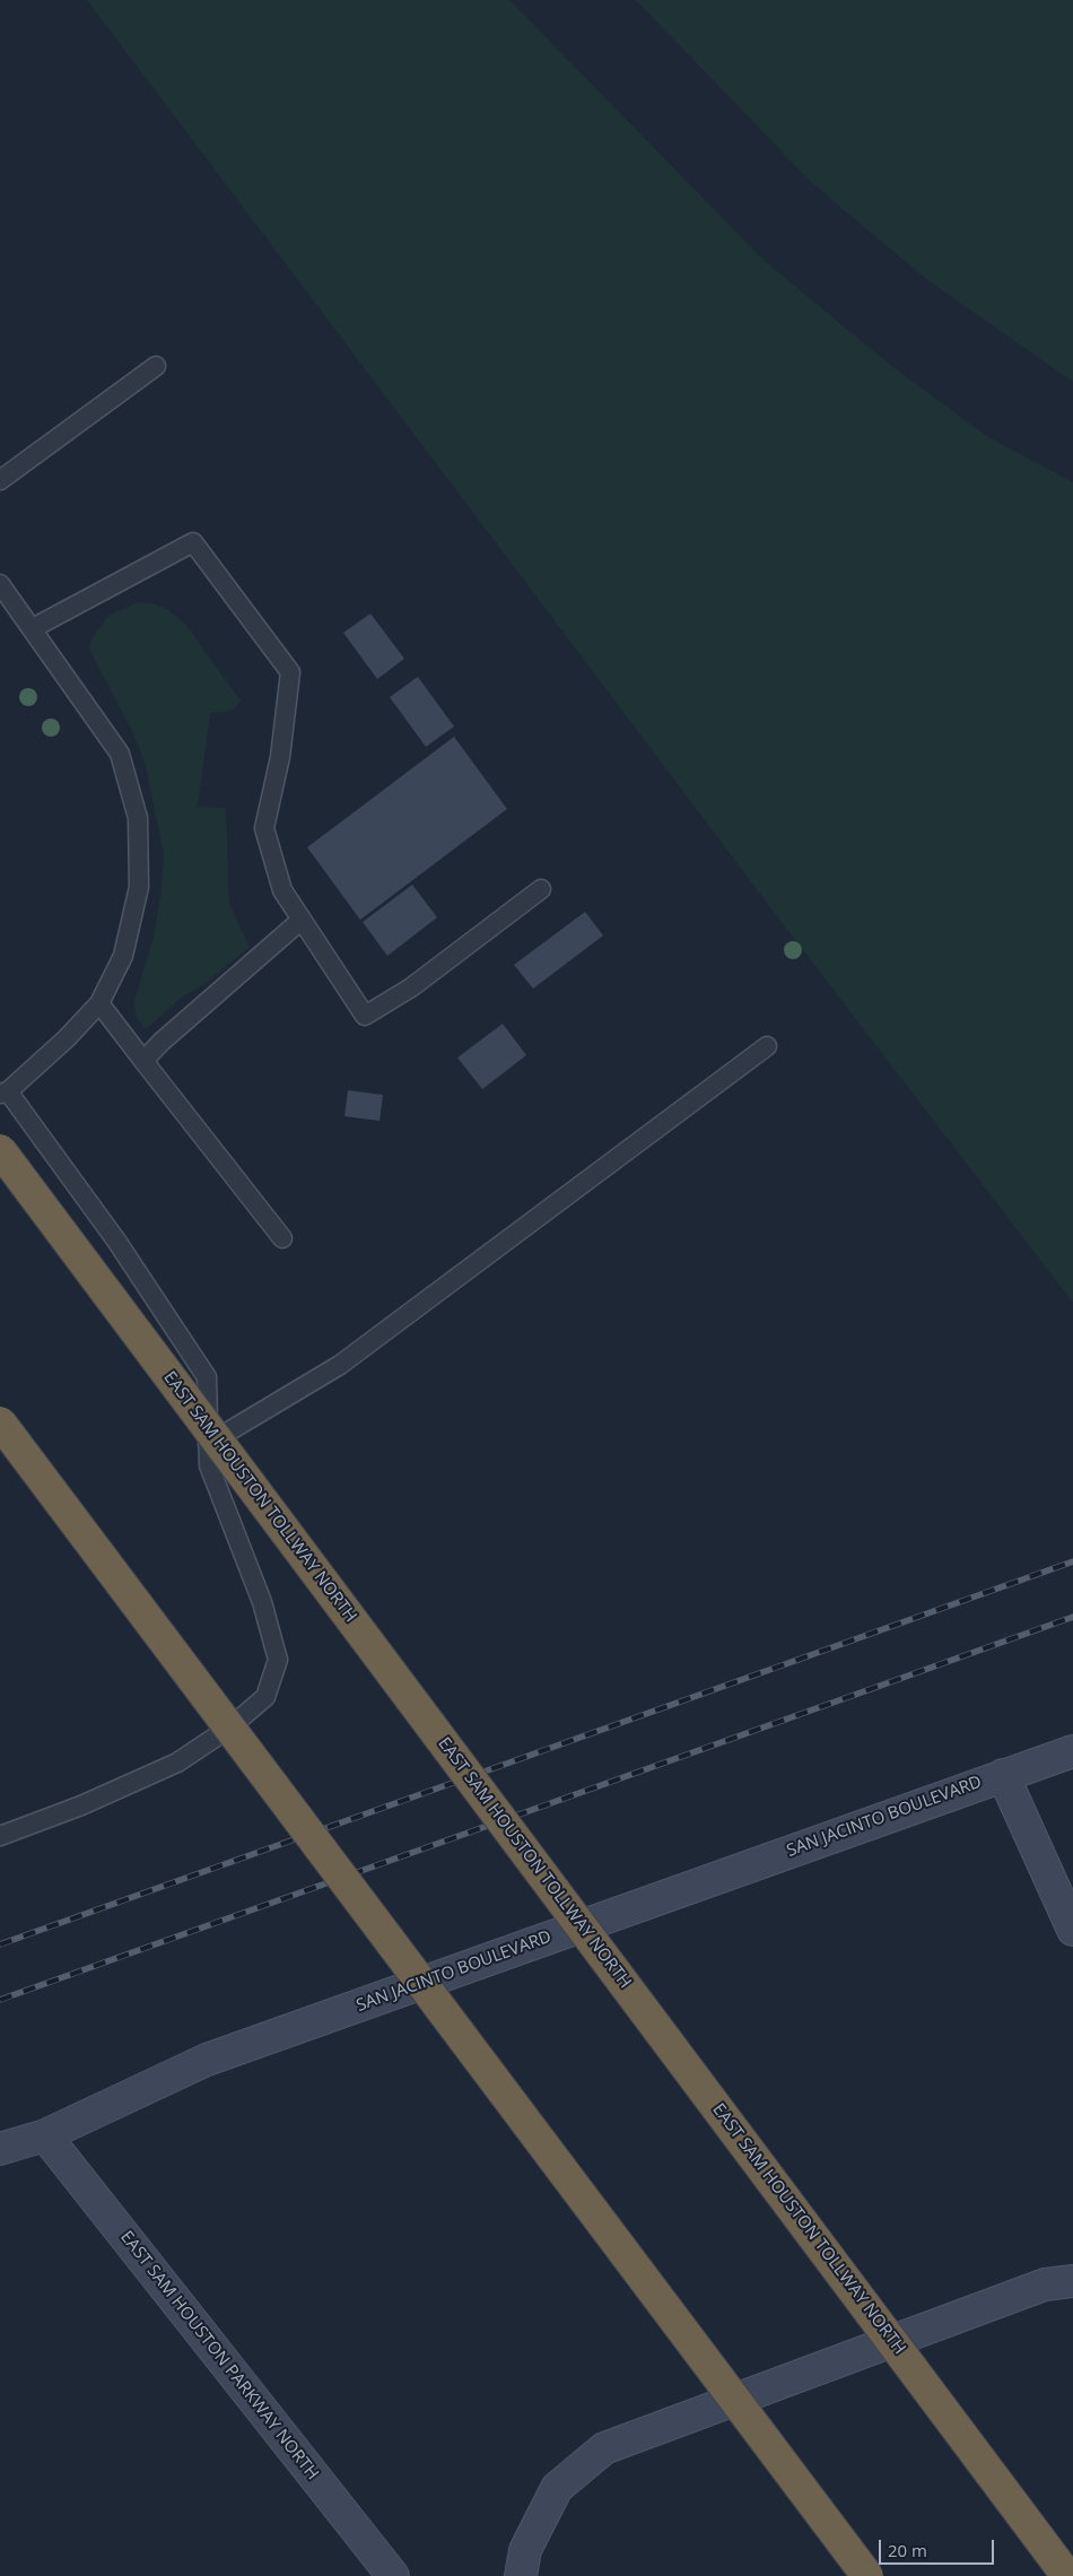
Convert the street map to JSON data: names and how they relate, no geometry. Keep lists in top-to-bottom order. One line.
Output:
{"streets":{"highway":["EAST SAM HOUSTON TOLLWAY NORTH"],"main road":["SAN JACINTO BOULEVARD","EAST SAM HOUSTON PARKWAY NORTH"]},"crossings":[["SAN JACINTO BOULEVARD","EAST SAM HOUSTON PARKWAY NORTH"]],"scale_bar":"20 m"}
